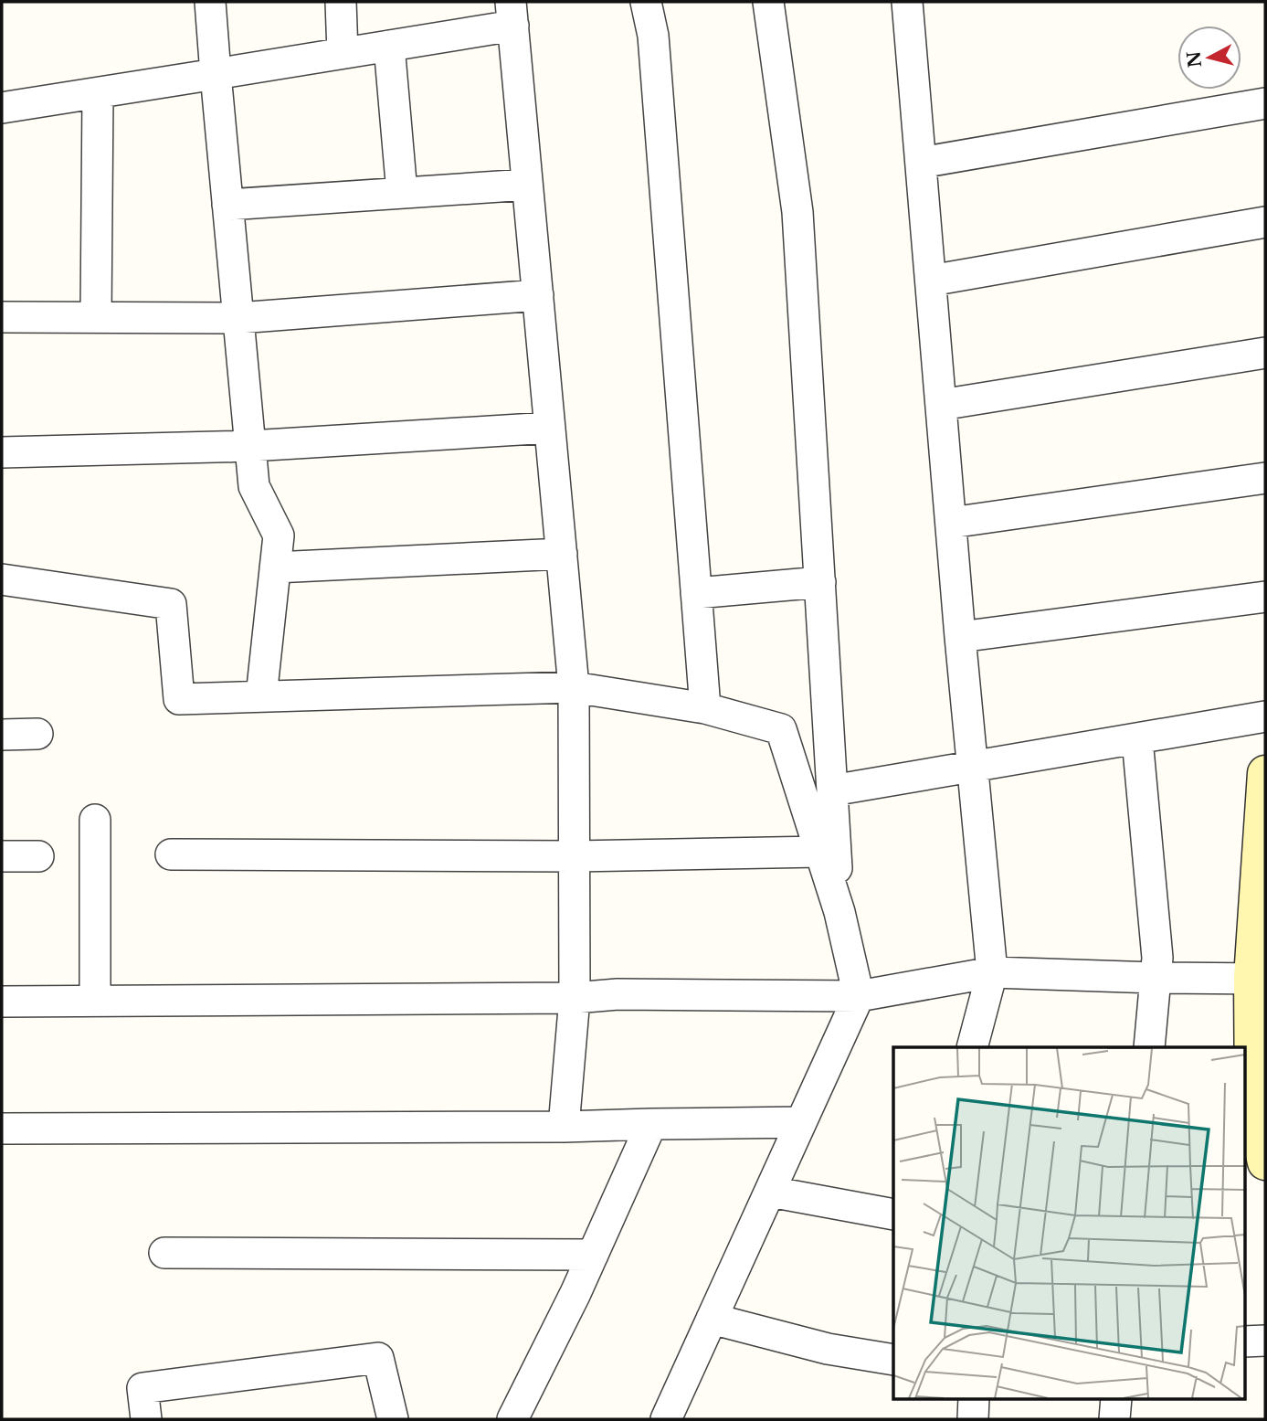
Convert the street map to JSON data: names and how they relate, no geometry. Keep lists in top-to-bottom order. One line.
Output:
{"north":"left"}
